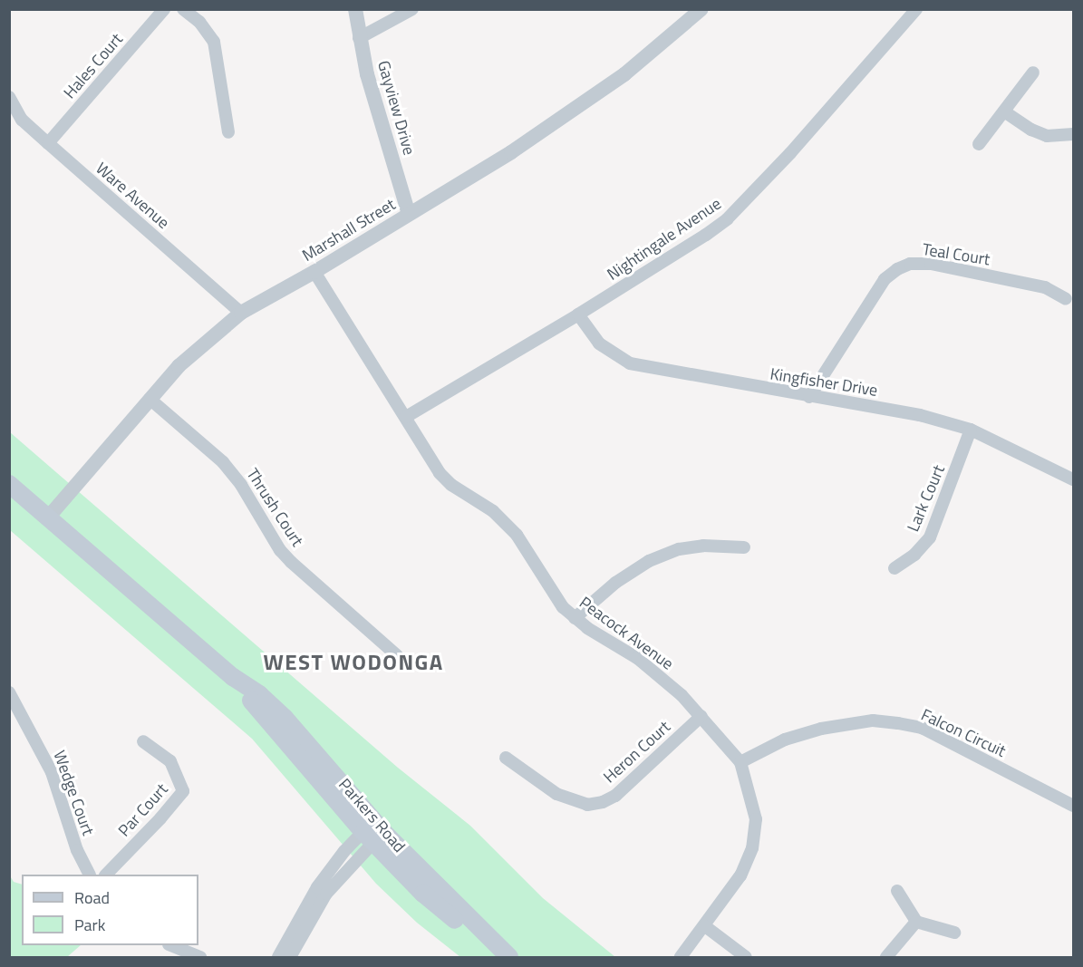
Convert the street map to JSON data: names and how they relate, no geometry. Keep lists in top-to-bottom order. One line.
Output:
{"streets":{"main road":["Parkers Road"],"street":["Hales Court","Gayview Drive","Ware Avenue","Marshall Street","Nightingale Avenue","Teal Court","Kingfisher Drive","Lark Court","Thrush Court","Peacock Avenue","Falcon Circuit","Heron Court","Wedge Court","Par Court"]},"crossings":[["Hales Court","Ware Avenue"],["Gayview Drive","Marshall Street"],["Ware Avenue","Marshall Street"],["Marshall Street","Thrush Court"],["Marshall Street","Peacock Avenue"],["Marshall Street","Parkers Road"],["Nightingale Avenue","Kingfisher Drive"],["Nightingale Avenue","Peacock Avenue"],["Teal Court","Kingfisher Drive"],["Kingfisher Drive","Lark Court"],["Peacock Avenue","Falcon Circuit"],["Peacock Avenue","Heron Court"]],"districts":["WEST WODONGA"],"legend":["Road","Park"]}
